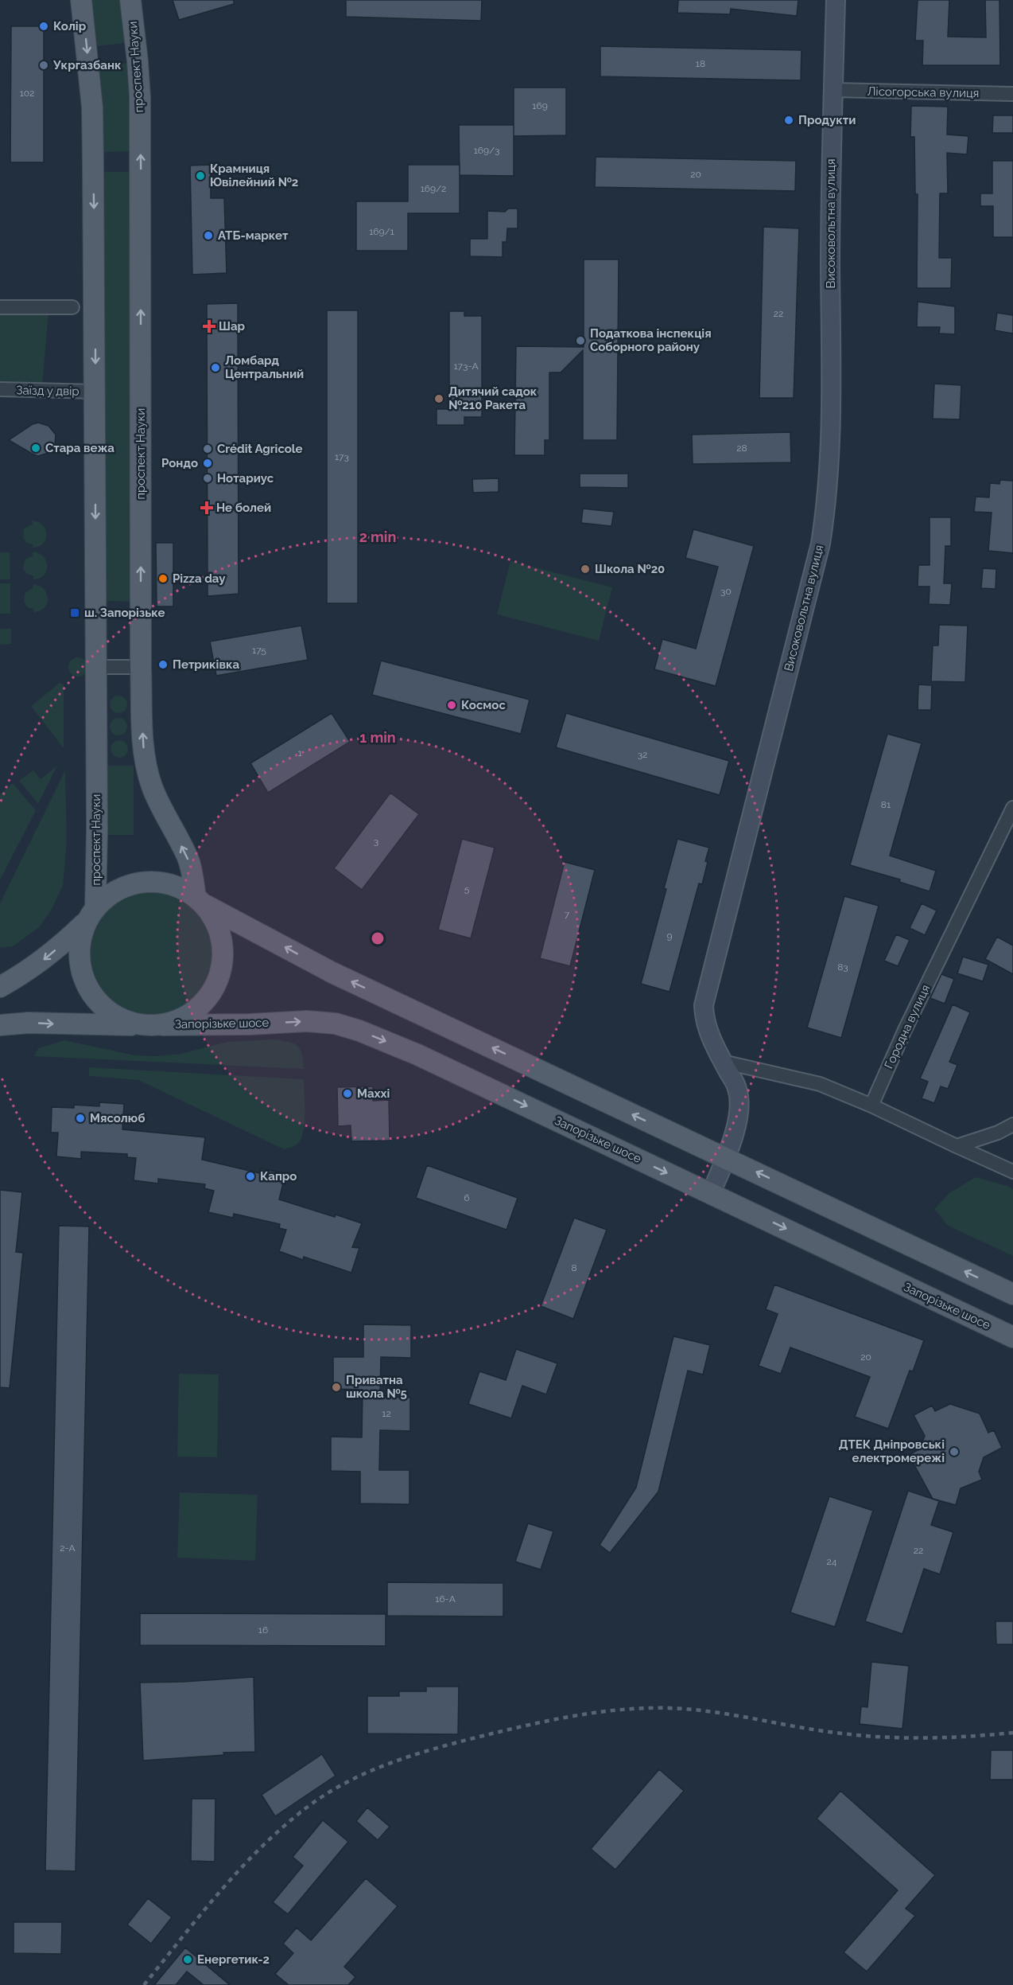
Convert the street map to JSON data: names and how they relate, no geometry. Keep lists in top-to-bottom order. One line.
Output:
{"streets":{"main road":["проспект Науки","Високовольтна вулиця","Запорізьке шосе"],"street":["Лісогорська вулиця","Заїзд у двір","Городна вулиця"]},"crossings":[["проспект Науки","Заїзд у двір"],["проспект Науки","Запорізьке шосе"],["Лісогорська вулиця","Високовольтна вулиця"],["Високовольтна вулиця","Запорізьке шосе"]],"places":{"other":["Колір","Укргазбанк","Продукти","Крамниця Ювілейний №2","АТБ-маркет","Податкова інспекція Соборного району","Ломбард Центральний","Дитячий садок №210 Ракета","Стара вежа","Crédit Agricole","Рондо","Нотариус","Школа №20","Pizza day","Петриківка","Космос","Maxxi","Мясолюб","Капро","Приватна школа №5","ДТЕК Дніпровські електромережі","Енергетик-2"],"health":["Шар","Не болей"],"transit":["ш. Запорізьке"]},"house_numbers":["18","102","169","169/3","20","169/2","169/1","22","173-А","28","173","30","175","1","32","81","3","5","7","9","83","6","8","20","12","2-А","22","24","16-А","16"],"rings":["2 min","1 min"]}
